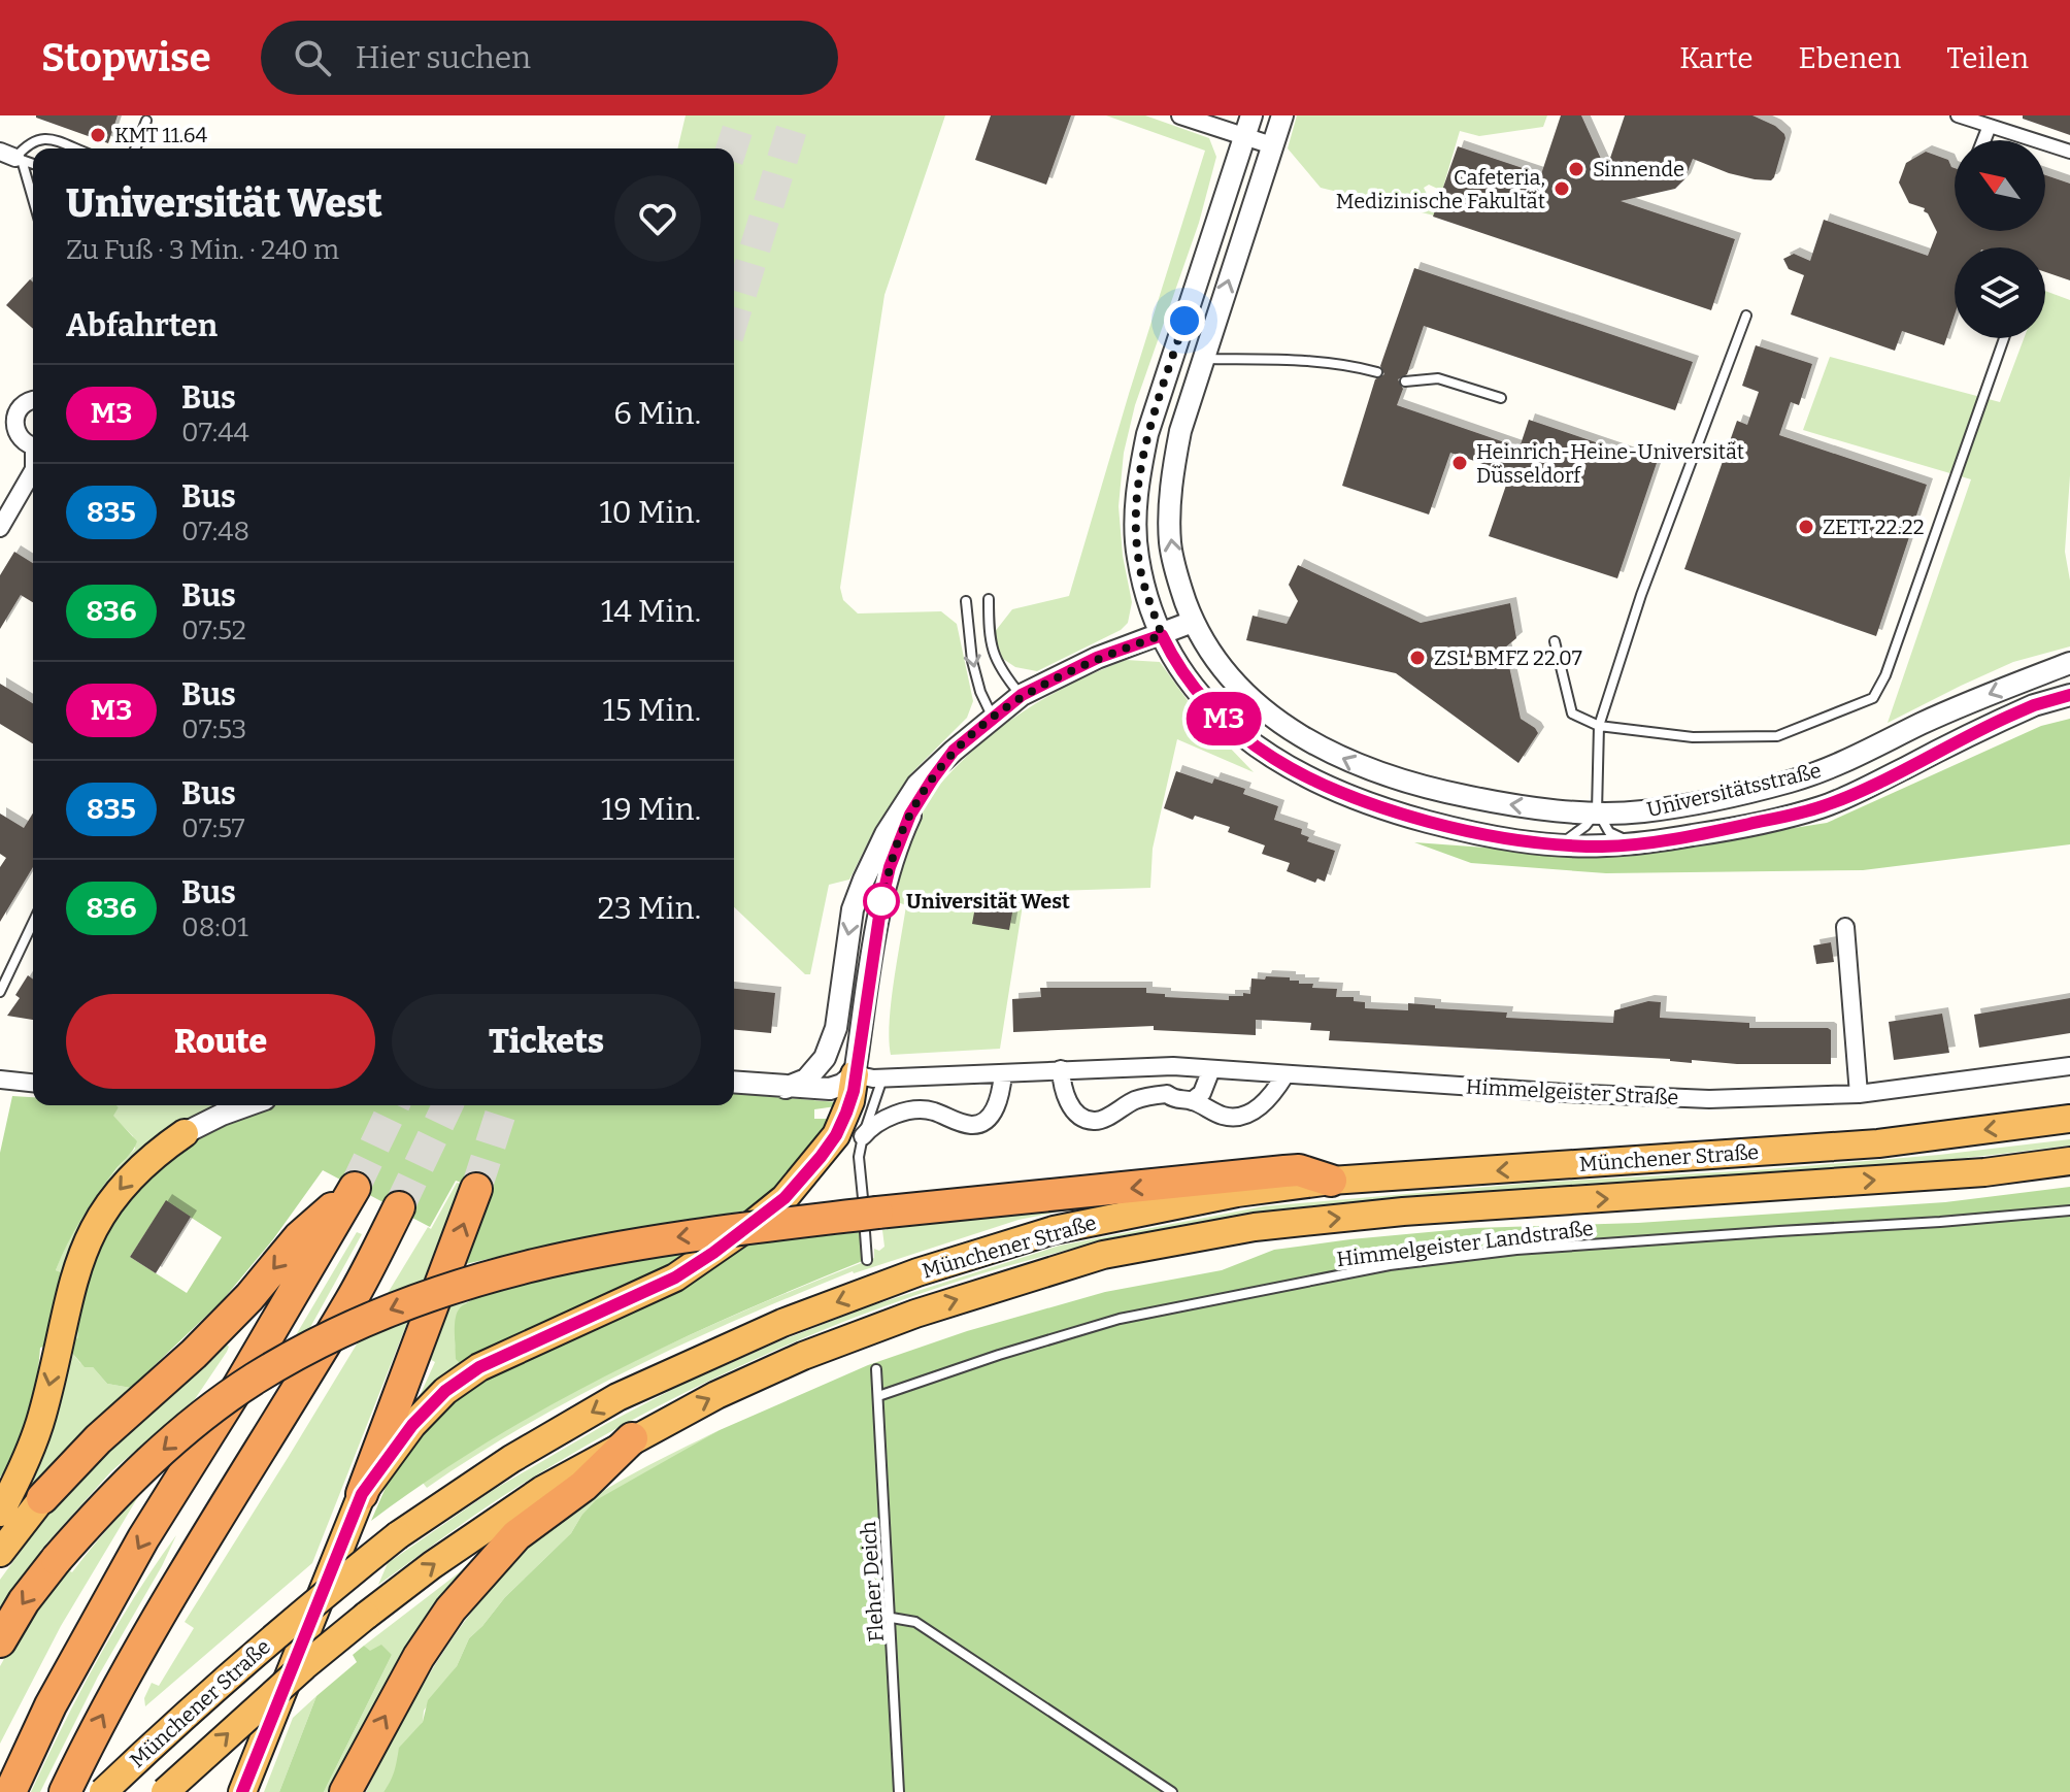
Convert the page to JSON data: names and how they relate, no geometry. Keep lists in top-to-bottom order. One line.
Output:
{"streets":{"highway":["Münchener Straße"],"street":["Universitätsstraße","Himmelgeister Straße"],"lane":["Himmelgeister Landstraße","Fleher Deich"]},"crossings":[["Himmelgeister Landstraße","Fleher Deich"]],"places":["KMT 11.64","Sinnende","Cafeteria, Medizinische Fakultät","Heinrich-Heine-Universität Düsseldorf","ZETT 22.22","ZSL BMFZ 22.07","Universität West"],"lines":["bus line M3"],"north":"top left","page":{"header":"Stopwise","search":"Hier suchen","nav":["Karte","Ebenen","Teilen"],"on_map":"M3","heading":[["Universität West","Zu Fuß · 3 Min. · 240 m"],"Abfahrten"],"list":[{"mark":"M3","name":"Bus","note":"07:44","value":"6 Min."},{"mark":"835","name":"Bus","note":"07:48","value":"10 Min."},{"mark":"836","name":"Bus","note":"07:52","value":"14 Min."},{"mark":"M3","name":"Bus","note":"07:53","value":"15 Min."},{"mark":"835","name":"Bus","note":"07:57","value":"19 Min."},{"mark":"836","name":"Bus","note":"08:01","value":"23 Min."}],"buttons":["Route","Tickets"]}}
